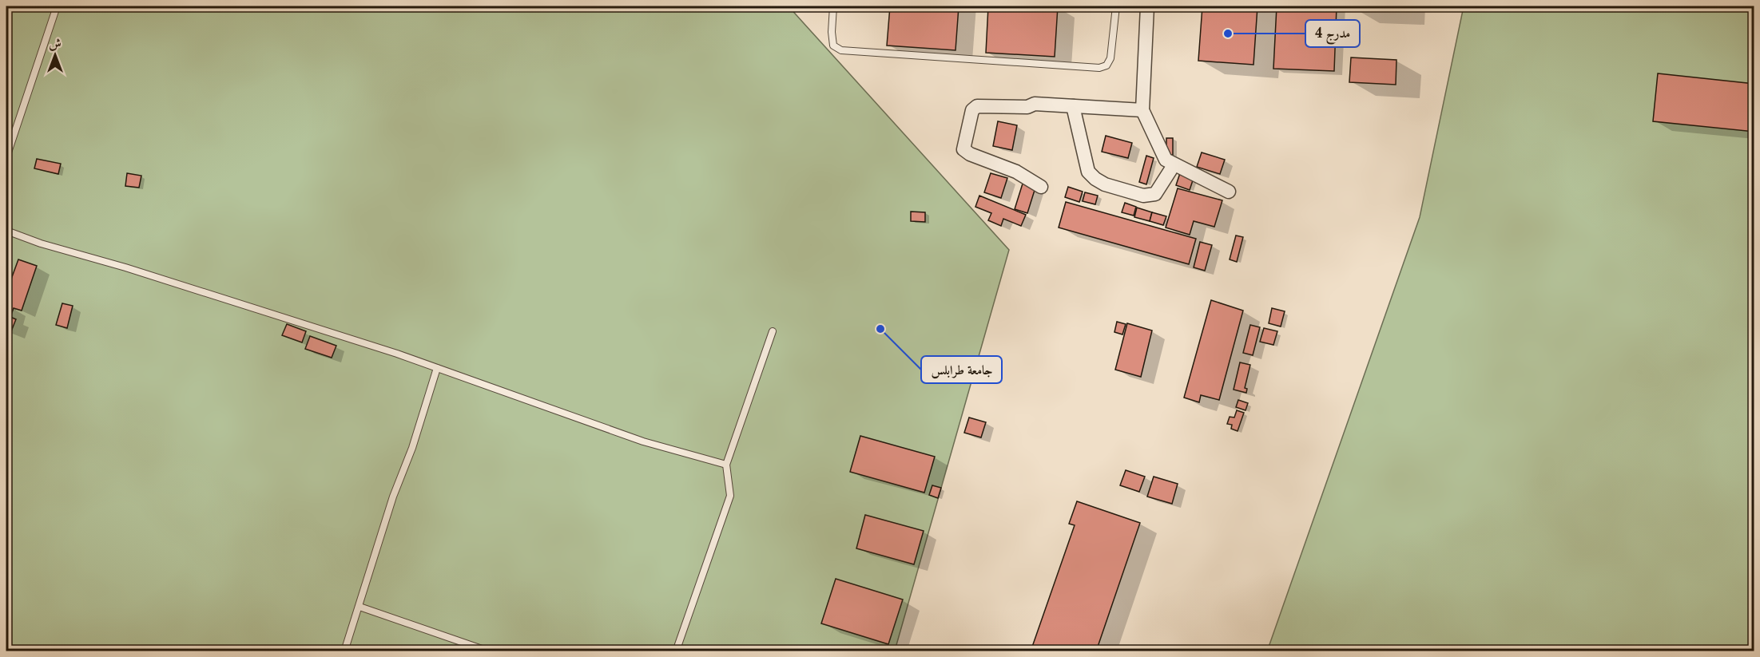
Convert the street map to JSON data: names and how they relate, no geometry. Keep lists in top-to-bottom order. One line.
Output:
{"places":["مدرج 4","جامعة طرابلس"],"north":"top"}
